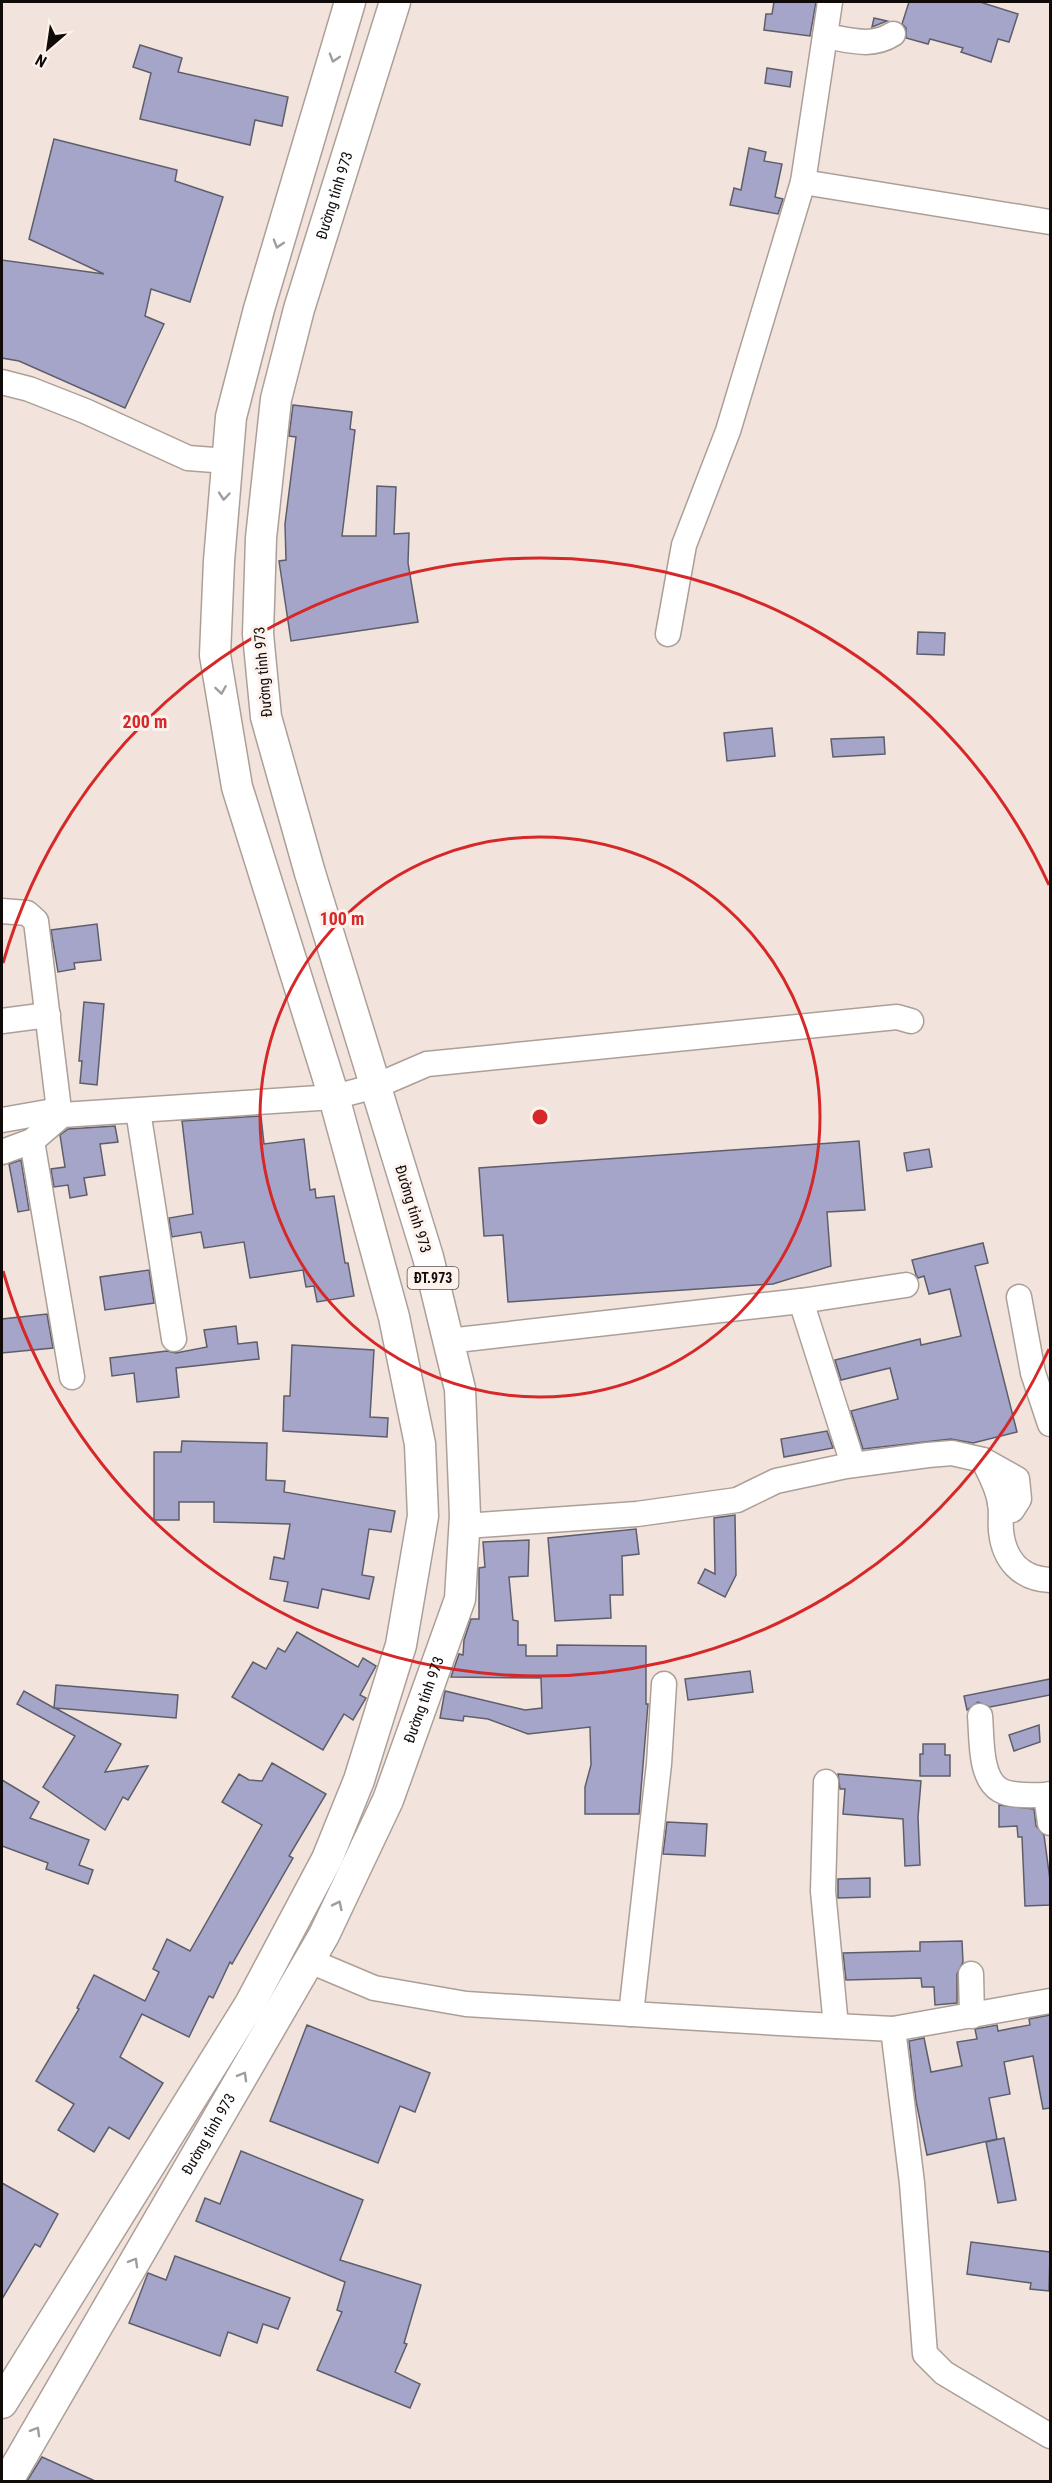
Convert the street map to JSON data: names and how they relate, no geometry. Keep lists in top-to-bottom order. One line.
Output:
{"streets":{"main road":["Đường tỉnh 973","ĐT.973"]},"north":"bottom left","rings":["200 m","100 m"]}
